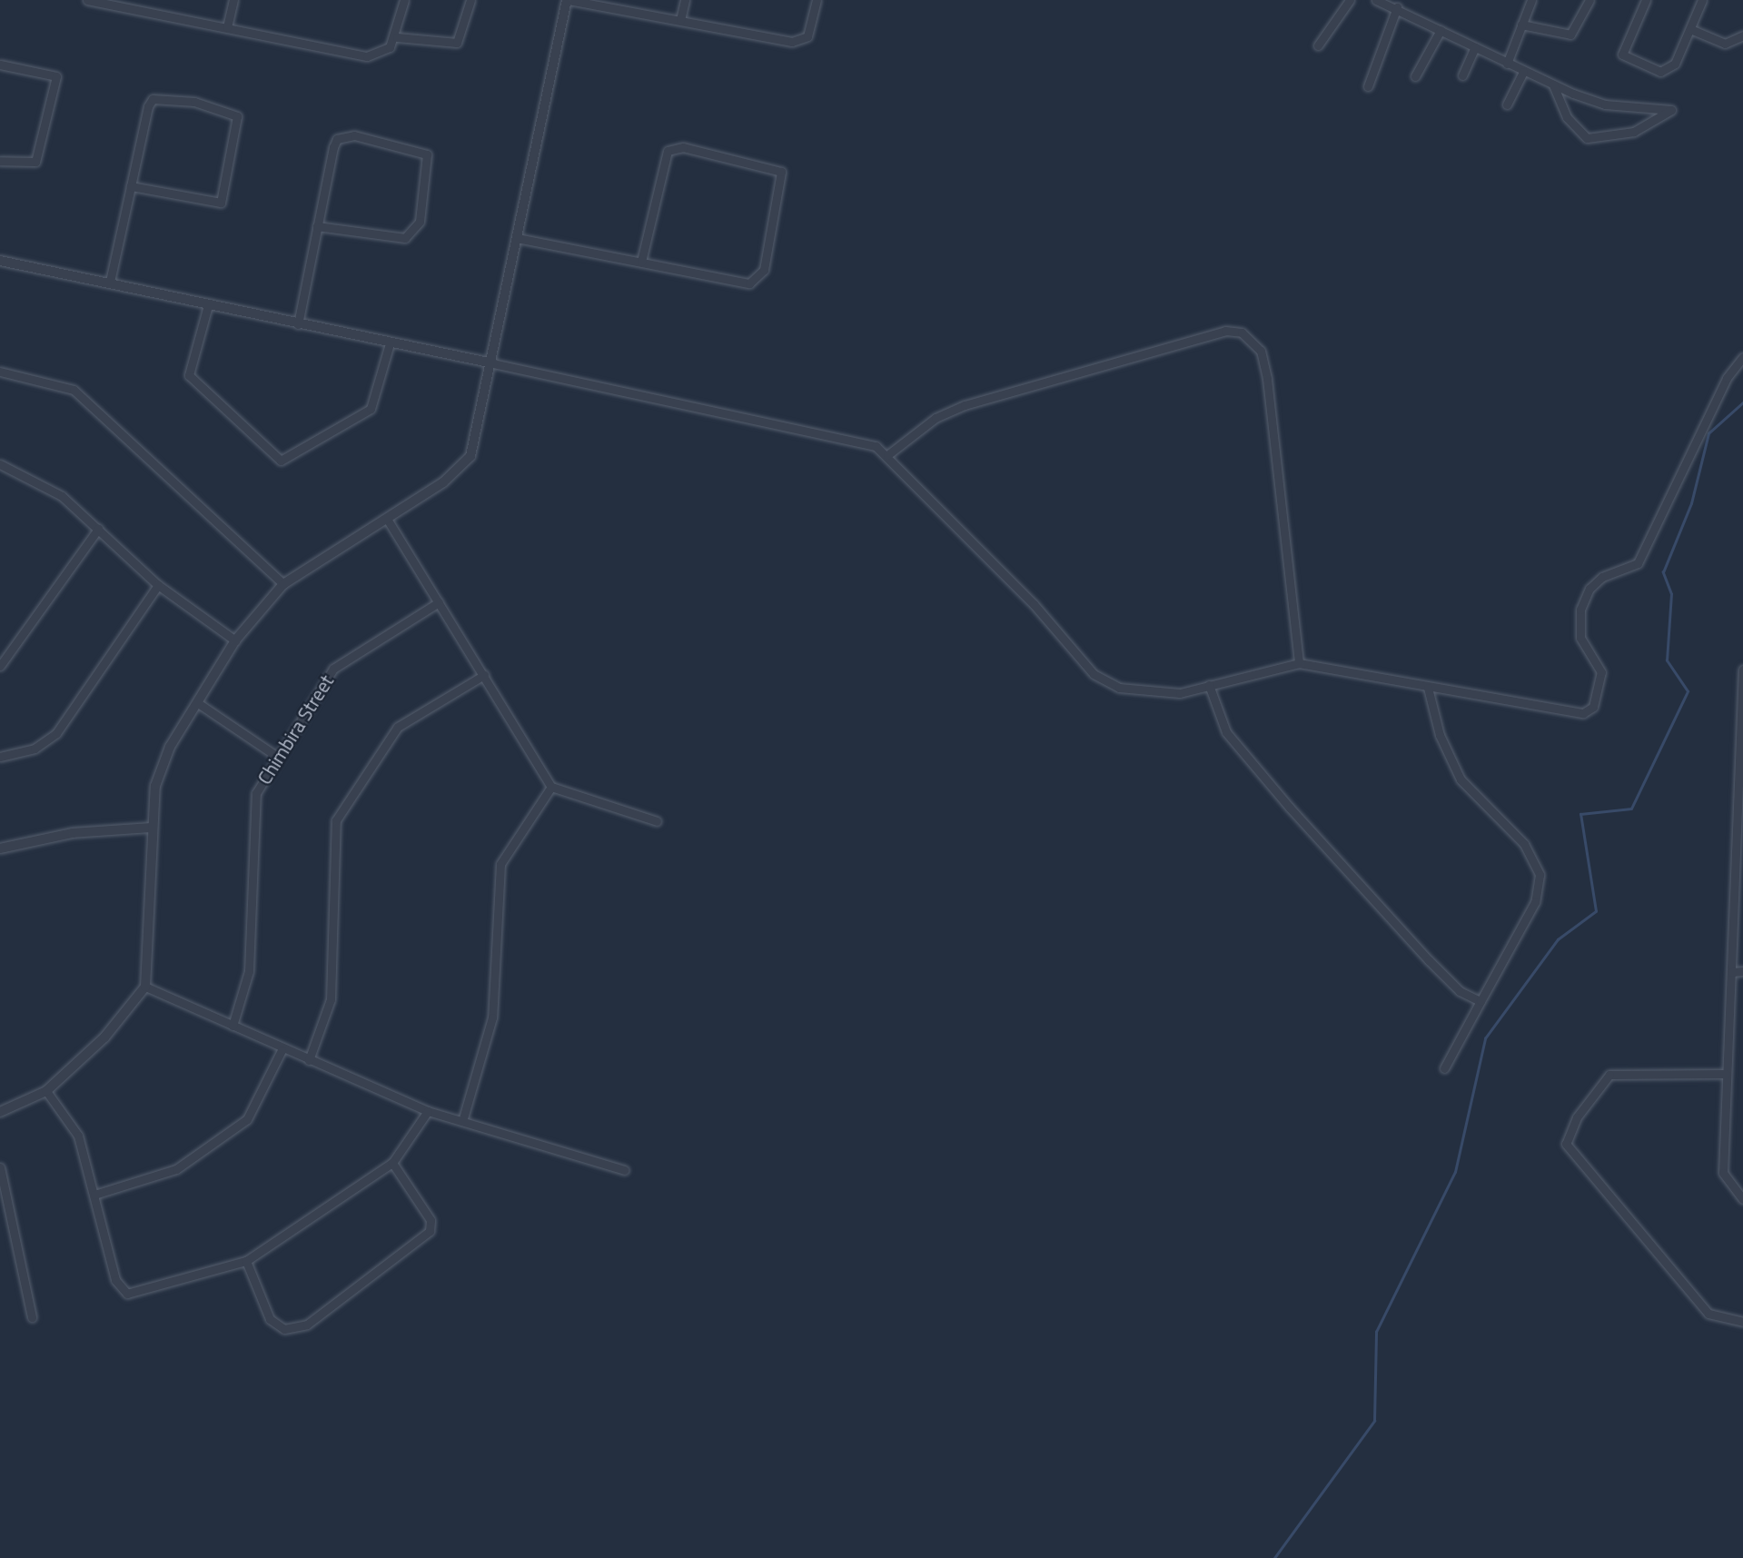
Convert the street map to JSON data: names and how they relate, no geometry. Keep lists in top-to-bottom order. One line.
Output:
{"streets":{"street":["Chimbira Street"]}}
